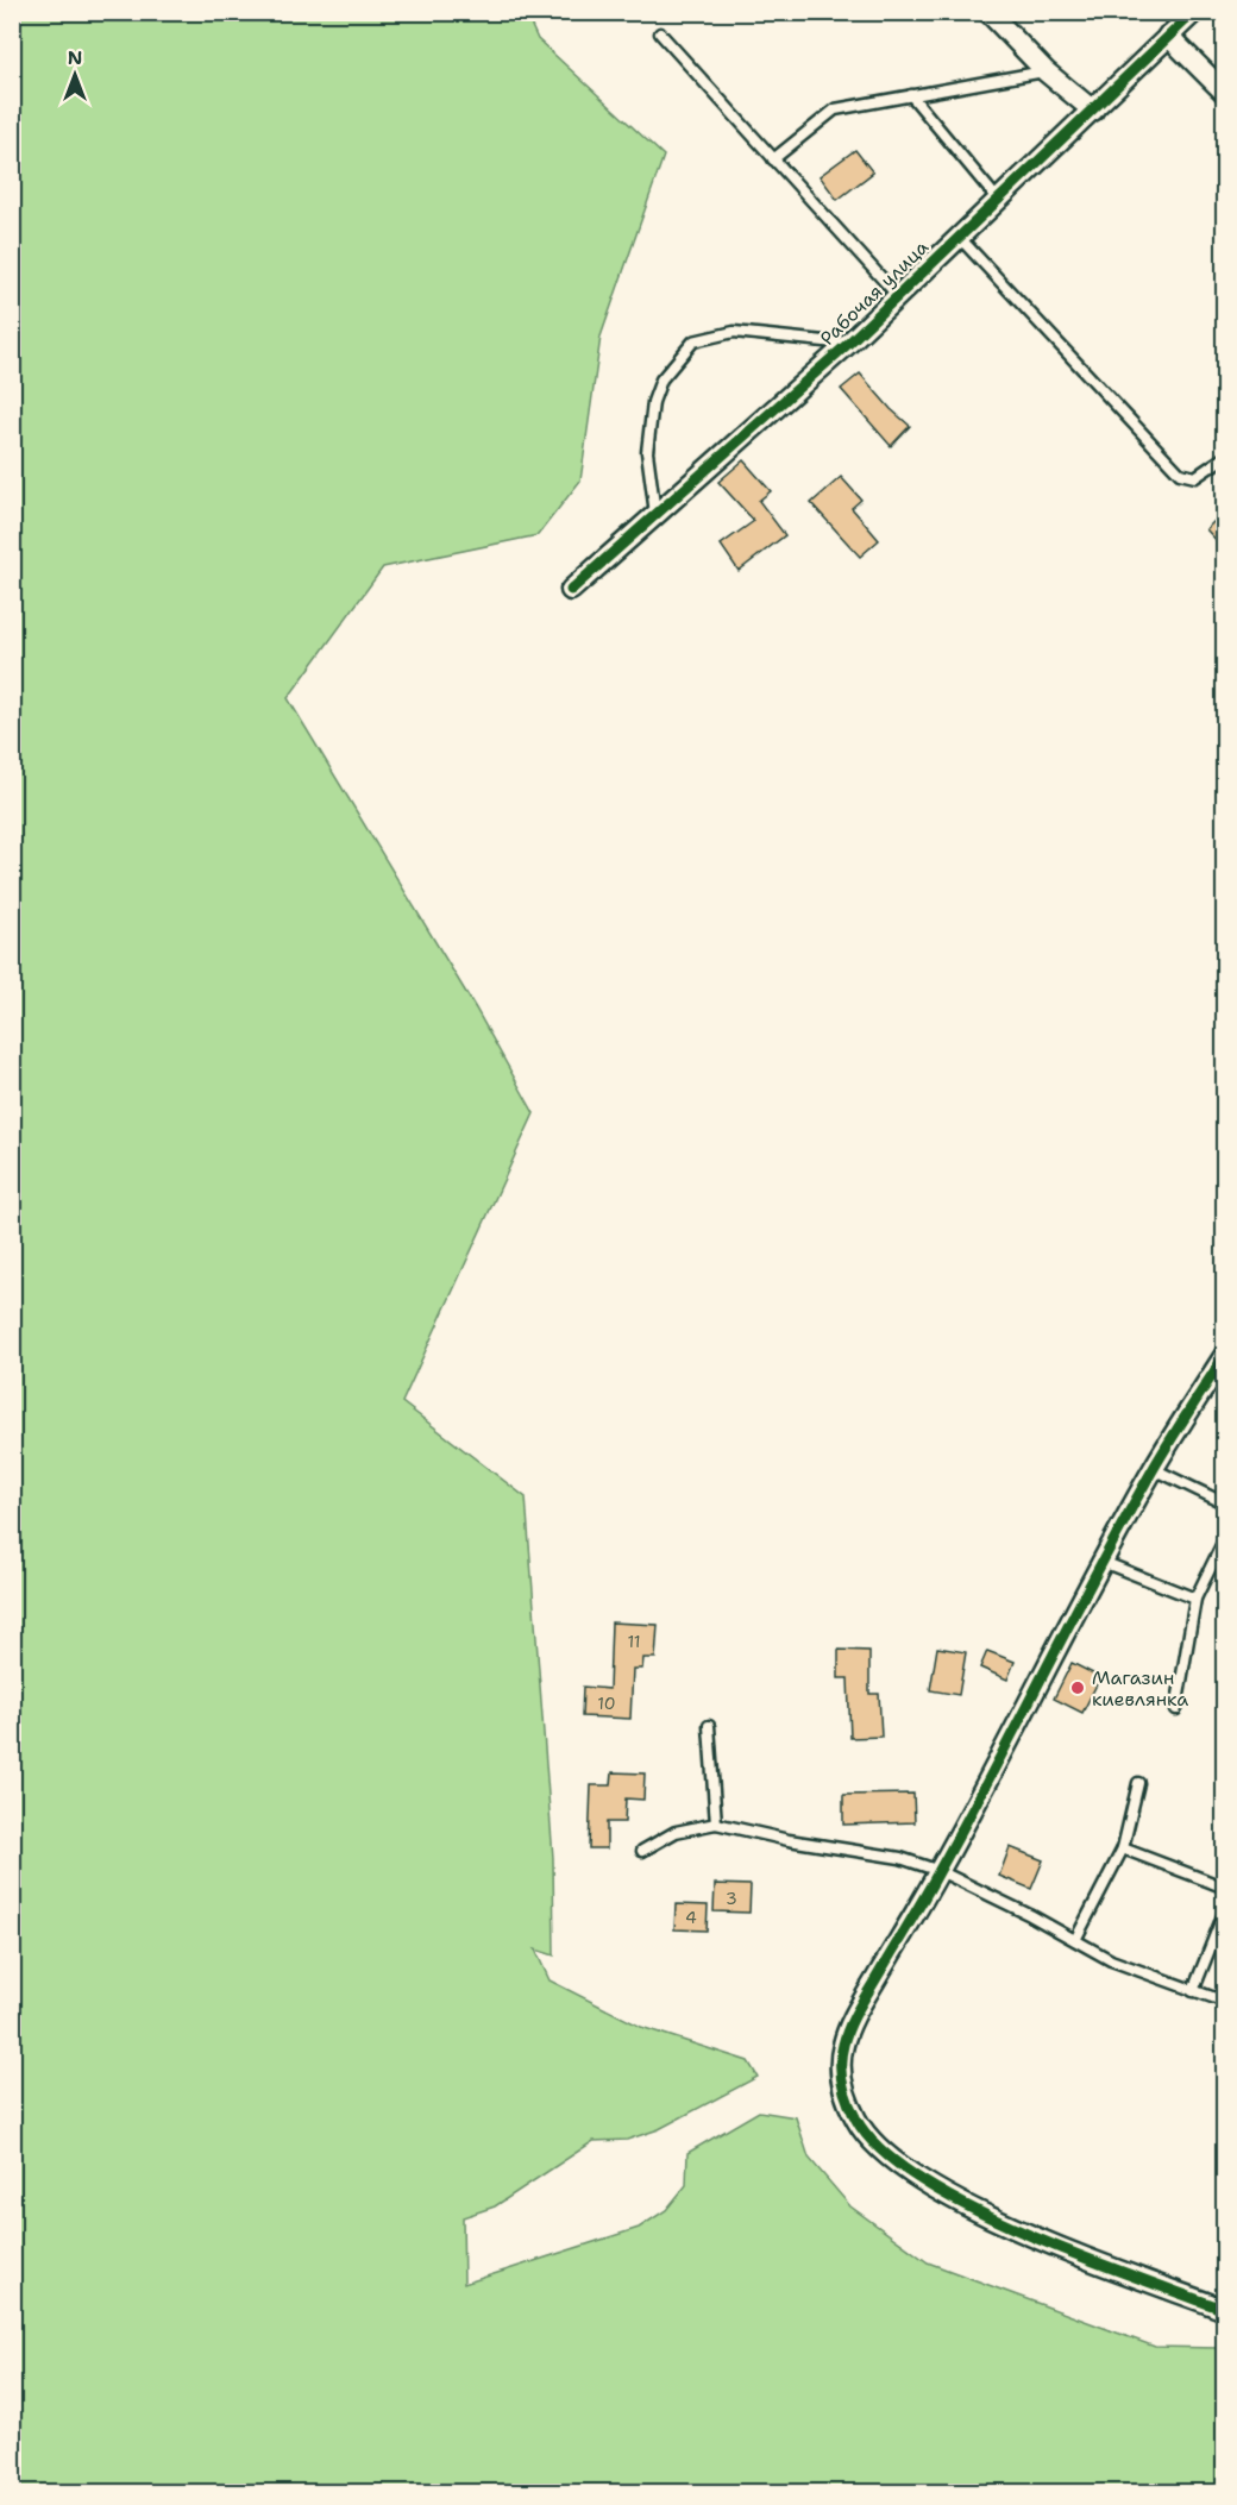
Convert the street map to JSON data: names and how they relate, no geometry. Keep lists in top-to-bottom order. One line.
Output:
{"streets":{"street":["Рабочая улица"]},"places":["Магазин киевлянка"],"house_numbers":["11","10","3","4"],"north":"top"}
